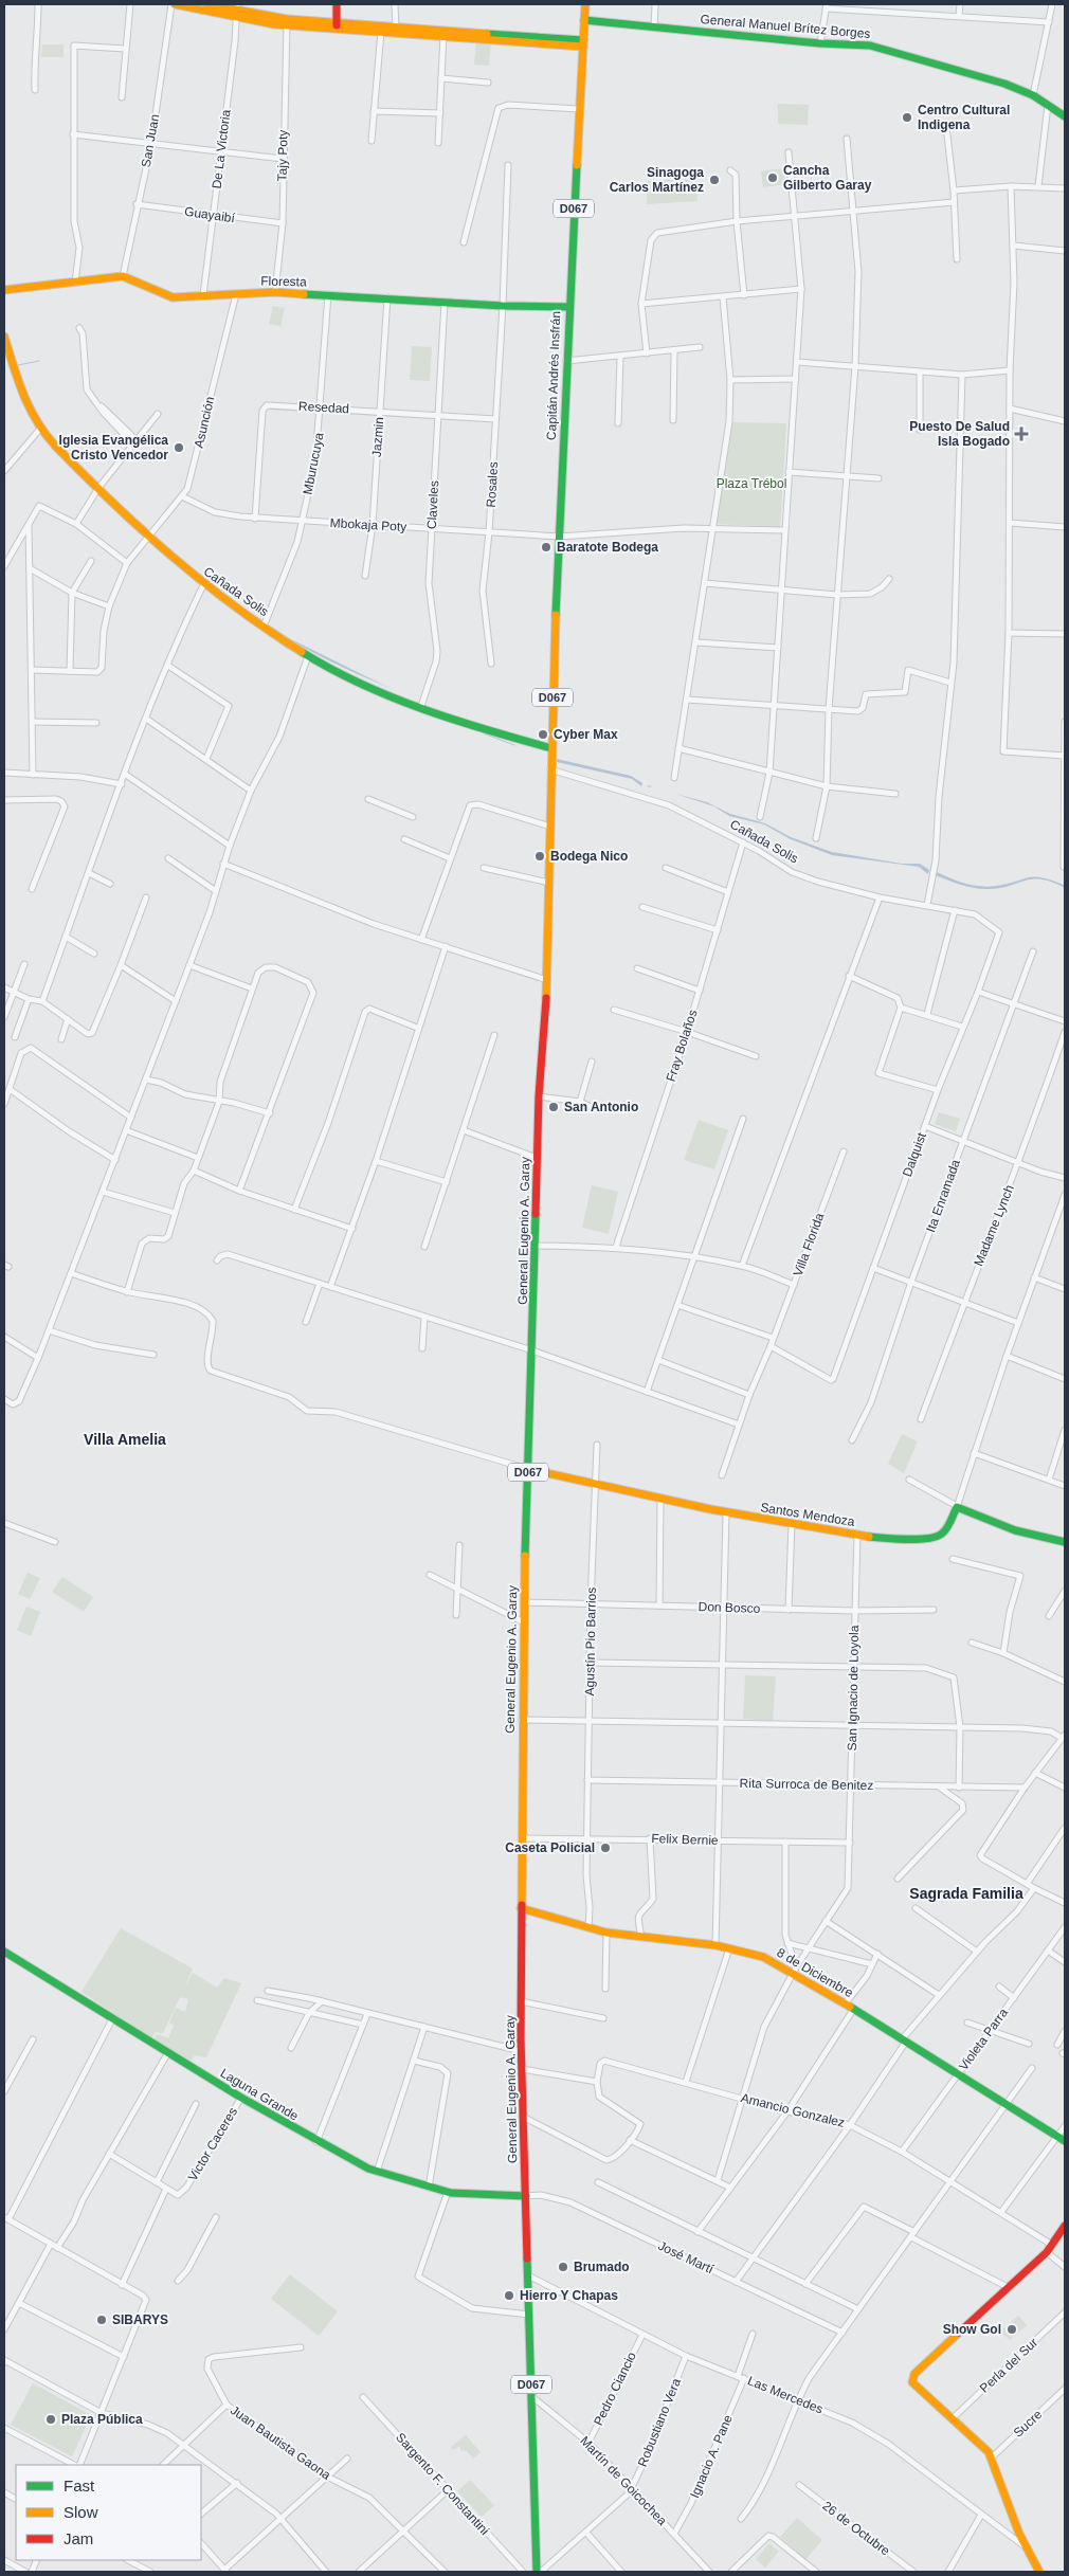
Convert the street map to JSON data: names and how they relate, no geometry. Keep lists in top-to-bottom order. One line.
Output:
{"streets":{"main road":["General Manuel Brítez Borges","D067","Floresta","Capitán Andrés Insfrán","Cañada Solis","General Eugenio A. Garay","Santos Mendoza","8 de Diciembre","Laguna Grande"],"street":["San Juan","De La Victoria","Tajy Poty","Guayaibí","Resedad","Asunción","Jazmin","Mburucuya","Rosales","Claveles","Mbokaja Poty","Fray Bolaños","Dalquist","Ita Enramada","Madame Lynch","Villa Florida","Don Bosco","Agustín Pio Barrios","San Ignacio de Loyola","Rita Surroca de Benitez","Felix Bernie","Violeta Parra","Amancio Gonzalez","Victor Caceres","José Martí","Perla del Sur","Pedro Ciancio","Las Mercedes","Robustiano Vera","Sucre","Juan Bautista Gaona","Ignacio A. Pane","Martín de Goicochea","Sargento F. Constantini","26 de Octubre"]},"crossings":[["General Manuel Brítez Borges","Capitán Andrés Insfrán"],["San Juan","Guayaibí"],["San Juan","Floresta"],["De La Victoria","Guayaibí"],["De La Victoria","Floresta"],["Tajy Poty","Guayaibí"],["Tajy Poty","Floresta"],["Floresta","Capitán Andrés Insfrán"],["Floresta","Asunción"],["Floresta","Jazmin"],["Floresta","Mburucuya"],["Floresta","Rosales"],["Floresta","Claveles"],["Capitán Andrés Insfrán","Mbokaja Poty"],["Capitán Andrés Insfrán","Cañada Solis"],["Capitán Andrés Insfrán","General Eugenio A. Garay"],["Resedad","Jazmin"],["Resedad","Mburucuya"],["Resedad","Rosales"],["Resedad","Claveles"],["Resedad","Mbokaja Poty"],["Asunción","Mbokaja Poty"],["Asunción","Cañada Solis"],["Jazmin","Mbokaja Poty"],["Mburucuya","Mbokaja Poty"],["Mburucuya","Cañada Solis"],["Rosales","Mbokaja Poty"],["Claveles","Mbokaja Poty"],["Claveles","Cañada Solis"],["Cañada Solis","Fray Bolaños"],["Cañada Solis","Dalquist"],["Cañada Solis","General Eugenio A. Garay"],["Dalquist","Villa Florida"],["General Eugenio A. Garay","Santos Mendoza"],["General Eugenio A. Garay","Don Bosco"],["General Eugenio A. Garay","Felix Bernie"],["General Eugenio A. Garay","8 de Diciembre"],["General Eugenio A. Garay","Laguna Grande"],["General Eugenio A. Garay","José Martí"],["General Eugenio A. Garay","Las Mercedes"],["General Eugenio A. Garay","Robustiano Vera"],["General Eugenio A. Garay","Martín de Goicochea"],["Santos Mendoza","Agustín Pio Barrios"],["Santos Mendoza","San Ignacio de Loyola"],["Don Bosco","Agustín Pio Barrios"],["Don Bosco","San Ignacio de Loyola"],["Agustín Pio Barrios","Rita Surroca de Benitez"],["Agustín Pio Barrios","Felix Bernie"],["Agustín Pio Barrios","8 de Diciembre"],["San Ignacio de Loyola","Rita Surroca de Benitez"],["San Ignacio de Loyola","Felix Bernie"],["San Ignacio de Loyola","8 de Diciembre"],["San Ignacio de Loyola","Amancio Gonzalez"],["8 de Diciembre","Violeta Parra"],["Violeta Parra","Amancio Gonzalez"],["Laguna Grande","Victor Caceres"],["Laguna Grande","José Martí"],["Pedro Ciancio","Las Mercedes"],["Pedro Ciancio","Martín de Goicochea"],["Las Mercedes","Robustiano Vera"],["Las Mercedes","Ignacio A. Pane"],["Robustiano Vera","Martín de Goicochea"],["Ignacio A. Pane","Martín de Goicochea"]],"districts":["Villa Amelia","Sagrada Familia"],"parks":["Plaza Trébol"],"places":{"other":["Centro Cultural Indigena","Cancha Gilberto Garay","Sinagoga Carlos Martínez","Iglesia Evangélica Cristo Vencedor","Baratote Bodega","Cyber Max","Bodega Nico","San Antonio","Caseta Policial","Brumado","Hierro Y Chapas","SIBARYS","Show Gol","Plaza Pública"],"health":["Puesto De Salud Isla Bogado"]},"legend":["Fast","Slow","Jam"]}
